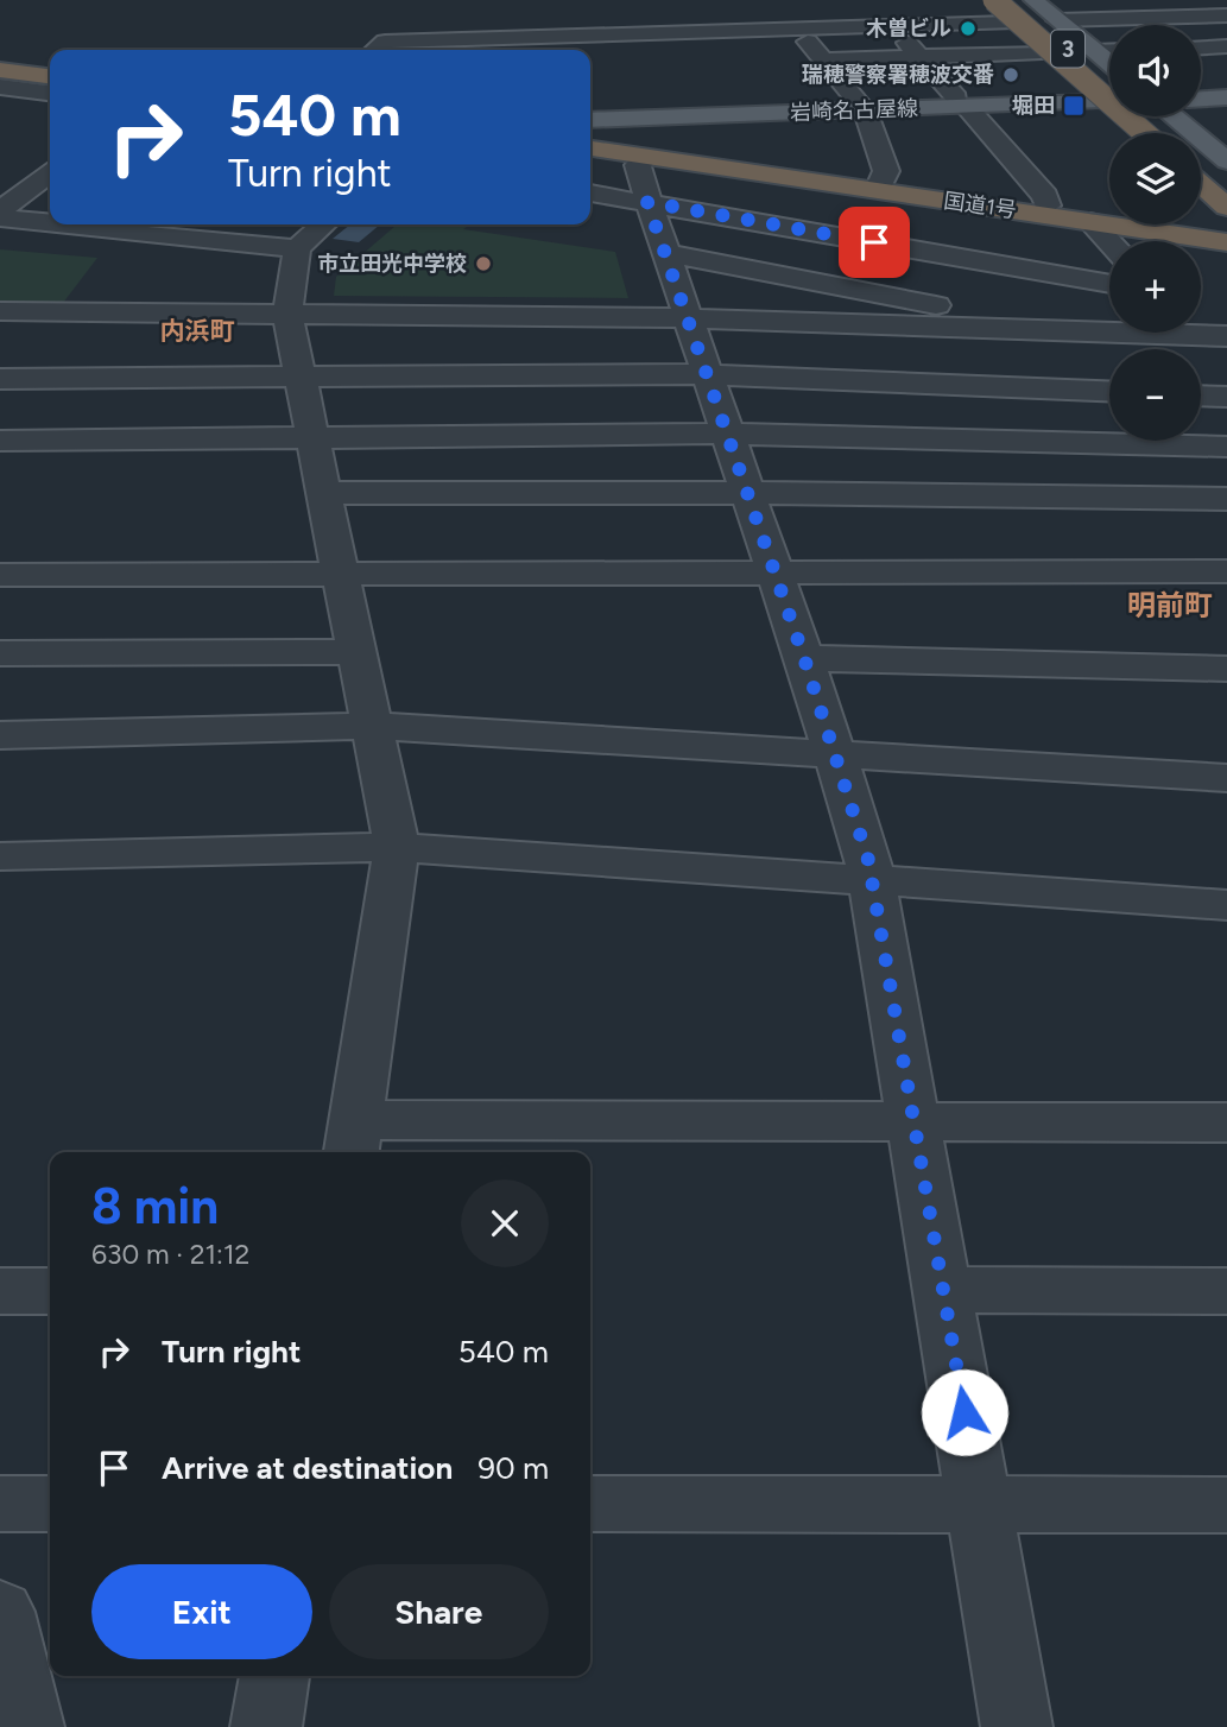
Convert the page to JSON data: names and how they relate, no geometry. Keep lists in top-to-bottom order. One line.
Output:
{"streets":{"highway":["3","国道1号"],"main road":["岩崎名古屋線"]},"districts":["内浜町","明前町"],"places":{"other":["木曽ビル","瑞穂警察署穂波交番","市立田光中学校"],"transit":["堀田"]},"page":{"map_buttons":["+","−"],"turn":["540 m","Turn right"],"heading":["8 min","630 m · 21:12"],"list":[{"name":"Turn right","value":"540 m"},{"name":"Arrive at destination","value":"90 m"}],"buttons":["Exit","Share"]}}
